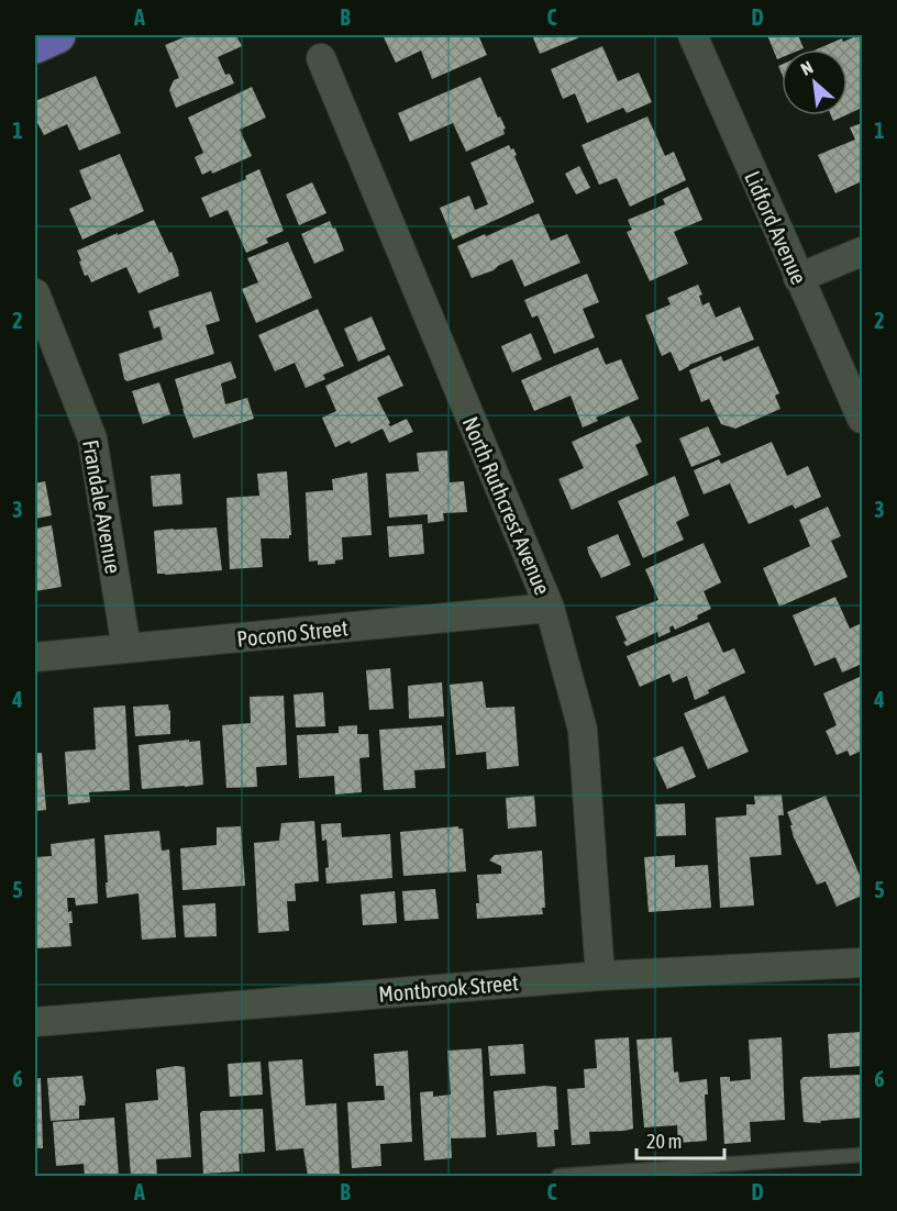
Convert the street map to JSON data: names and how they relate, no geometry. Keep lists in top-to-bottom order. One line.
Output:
{"streets":{"street":["Lidford Avenue","North Ruthcrest Avenue","Frandale Avenue","Pocono Street","Montbrook Street"]},"crossings":[["North Ruthcrest Avenue","Pocono Street"],["North Ruthcrest Avenue","Montbrook Street"],["Frandale Avenue","Pocono Street"]],"scale_bar":"20 m","north":"top left","grid":{"columns":["A","B","C","D"],"rows":["1","2","3","4","5","6"]}}
